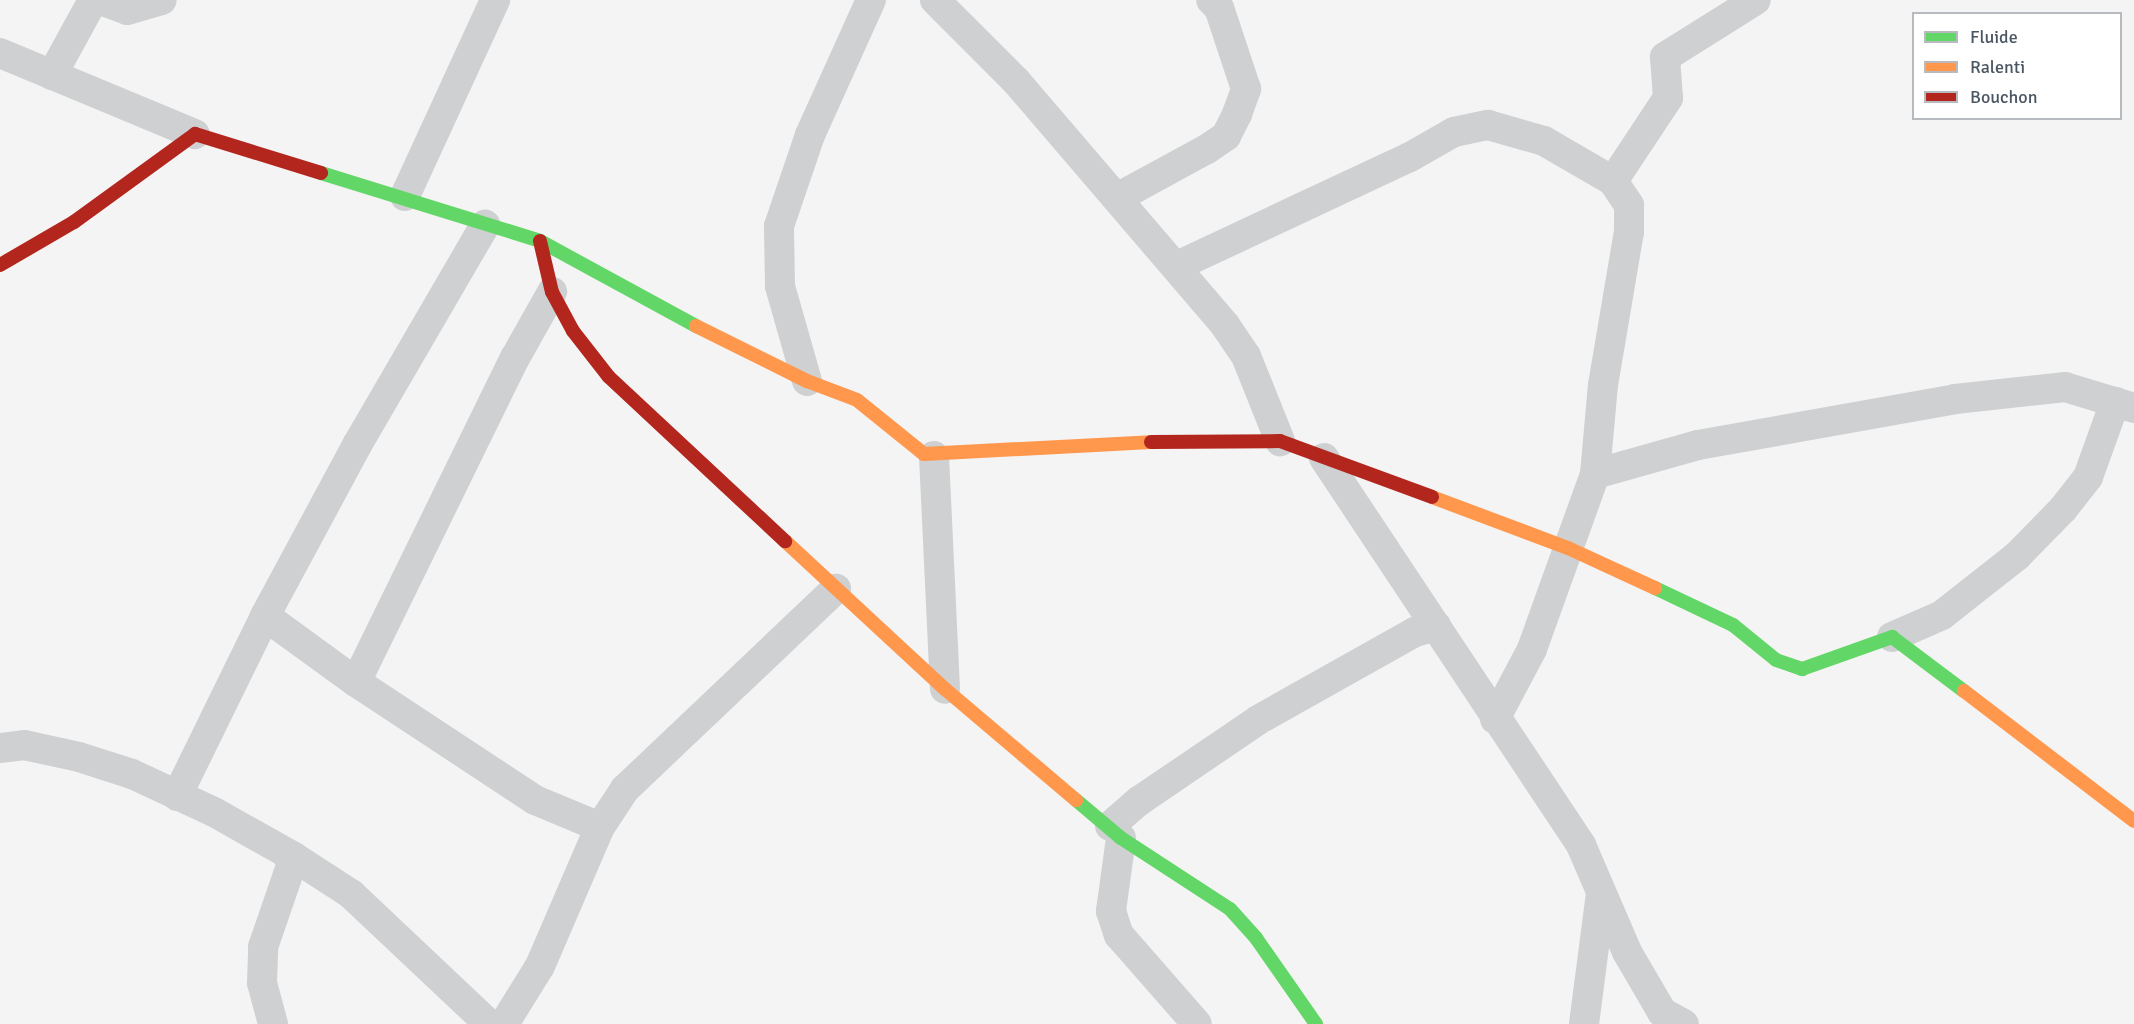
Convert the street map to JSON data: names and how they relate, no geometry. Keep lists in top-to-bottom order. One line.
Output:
{"legend":["Fluide","Ralenti","Bouchon"]}
